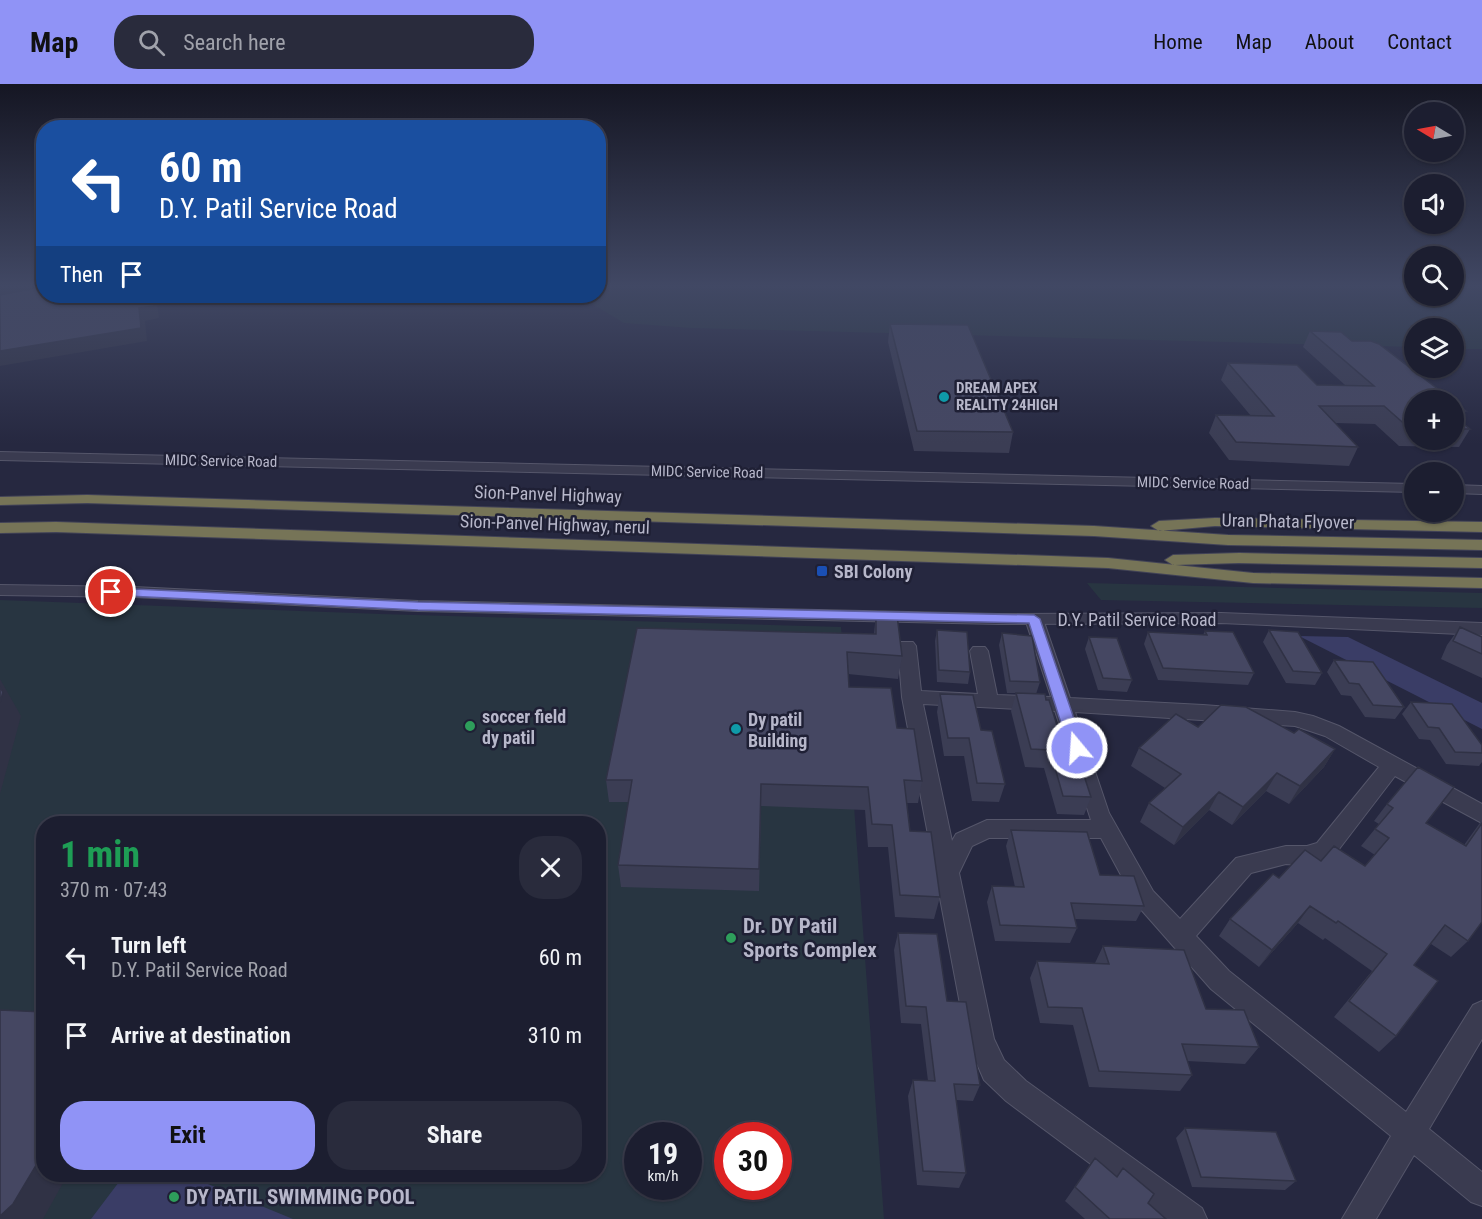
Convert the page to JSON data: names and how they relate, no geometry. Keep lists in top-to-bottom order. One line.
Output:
{"streets":{"highway":["Sion-Panvel Highway","Uran Phata Flyover","Sion-Panvel Highway, nerul"],"street":["MIDC Service Road","D.Y. Patil Service Road"]},"crossings":[["Sion-Panvel Highway","Uran Phata Flyover"],["Uran Phata Flyover","Sion-Panvel Highway, nerul"]],"places":{"other":["DREAM APEX REALITY 24HIGH","soccer field dy patil","Dy patil Building","Dr. DY Patil Sports Complex","DY PATIL SWIMMING POOL"],"transit":["SBI Colony"]},"north":"left","page":{"header":"Map","search":"Search here","nav":["Home","Map","About","Contact"],"map_buttons":["+","−"],"turn":["60 m","D.Y. Patil Service Road"],"then":"Then","heading":["1 min","370 m · 07:43"],"list":[{"name":"Turn left","note":"D.Y. Patil Service Road","value":"60 m"},{"name":"Arrive at destination","value":"310 m"}],"buttons":["Exit","Share"],"speed":"19 km/h","limit":"30"}}
